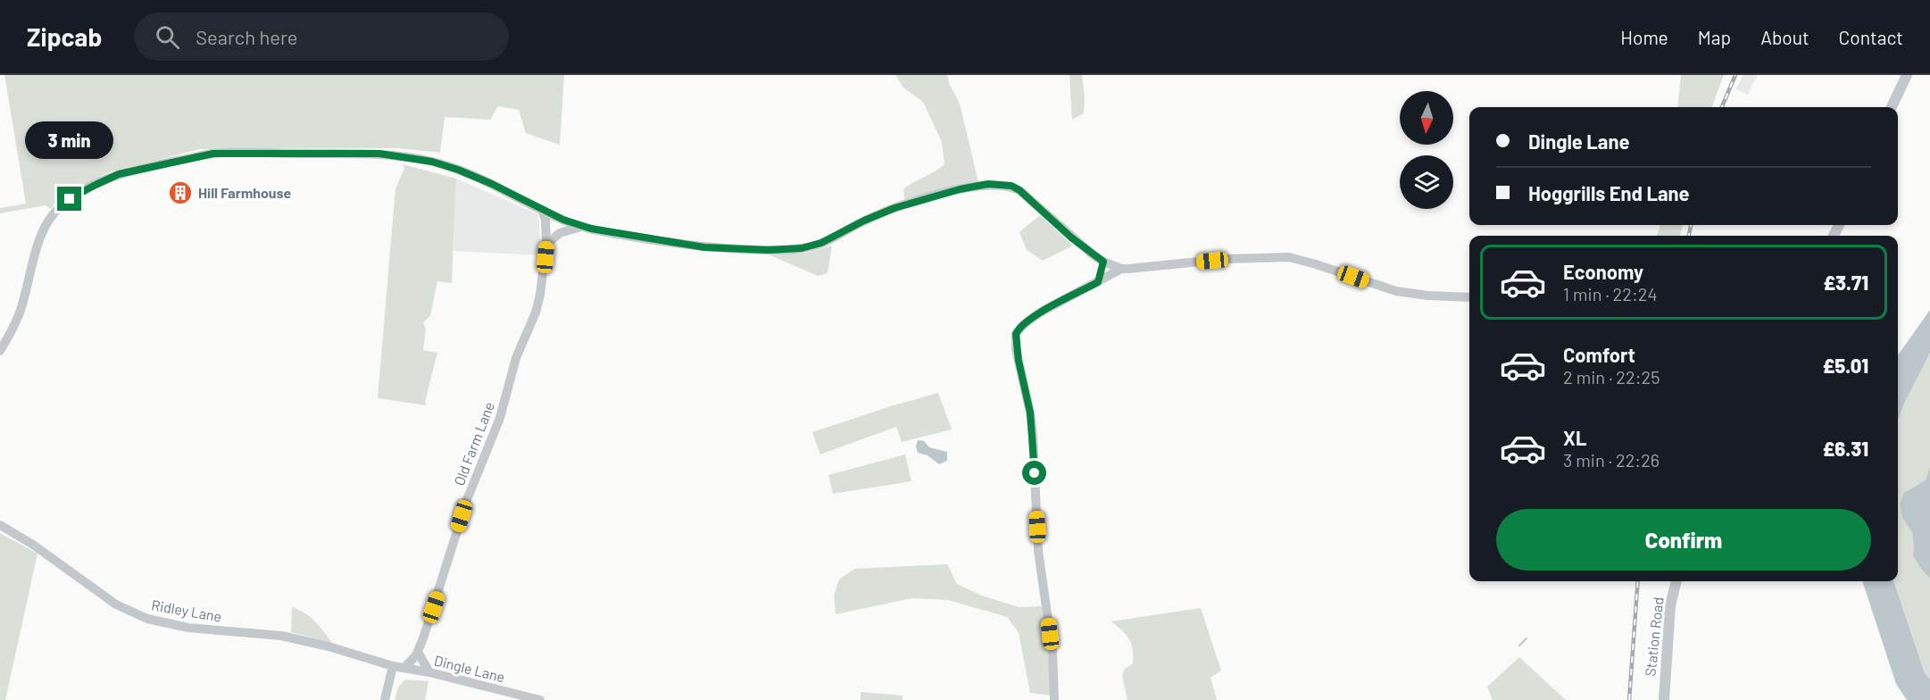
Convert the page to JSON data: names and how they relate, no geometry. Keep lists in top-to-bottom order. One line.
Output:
{"streets":{"street":["Old Farm Lane","Ridley Lane","Station Road","Dingle Lane"]},"crossings":[["Old Farm Lane","Dingle Lane"],["Ridley Lane","Dingle Lane"]],"places":{"building":["Hill Farmhouse"]},"north":"bottom","page":{"header":"Zipcab","search":"Search here","nav":["Home","Map","About","Contact"],"banner":["Dingle Lane","Hoggrills End Lane"],"bubble":"3 min","list":[{"name":"Economy","note":"1 min · 22:24","value":"£3.71"},{"name":"Comfort","note":"2 min · 22:25","value":"£5.01"},{"name":"XL","note":"3 min · 22:26","value":"£6.31"}],"buttons":"Confirm"}}
